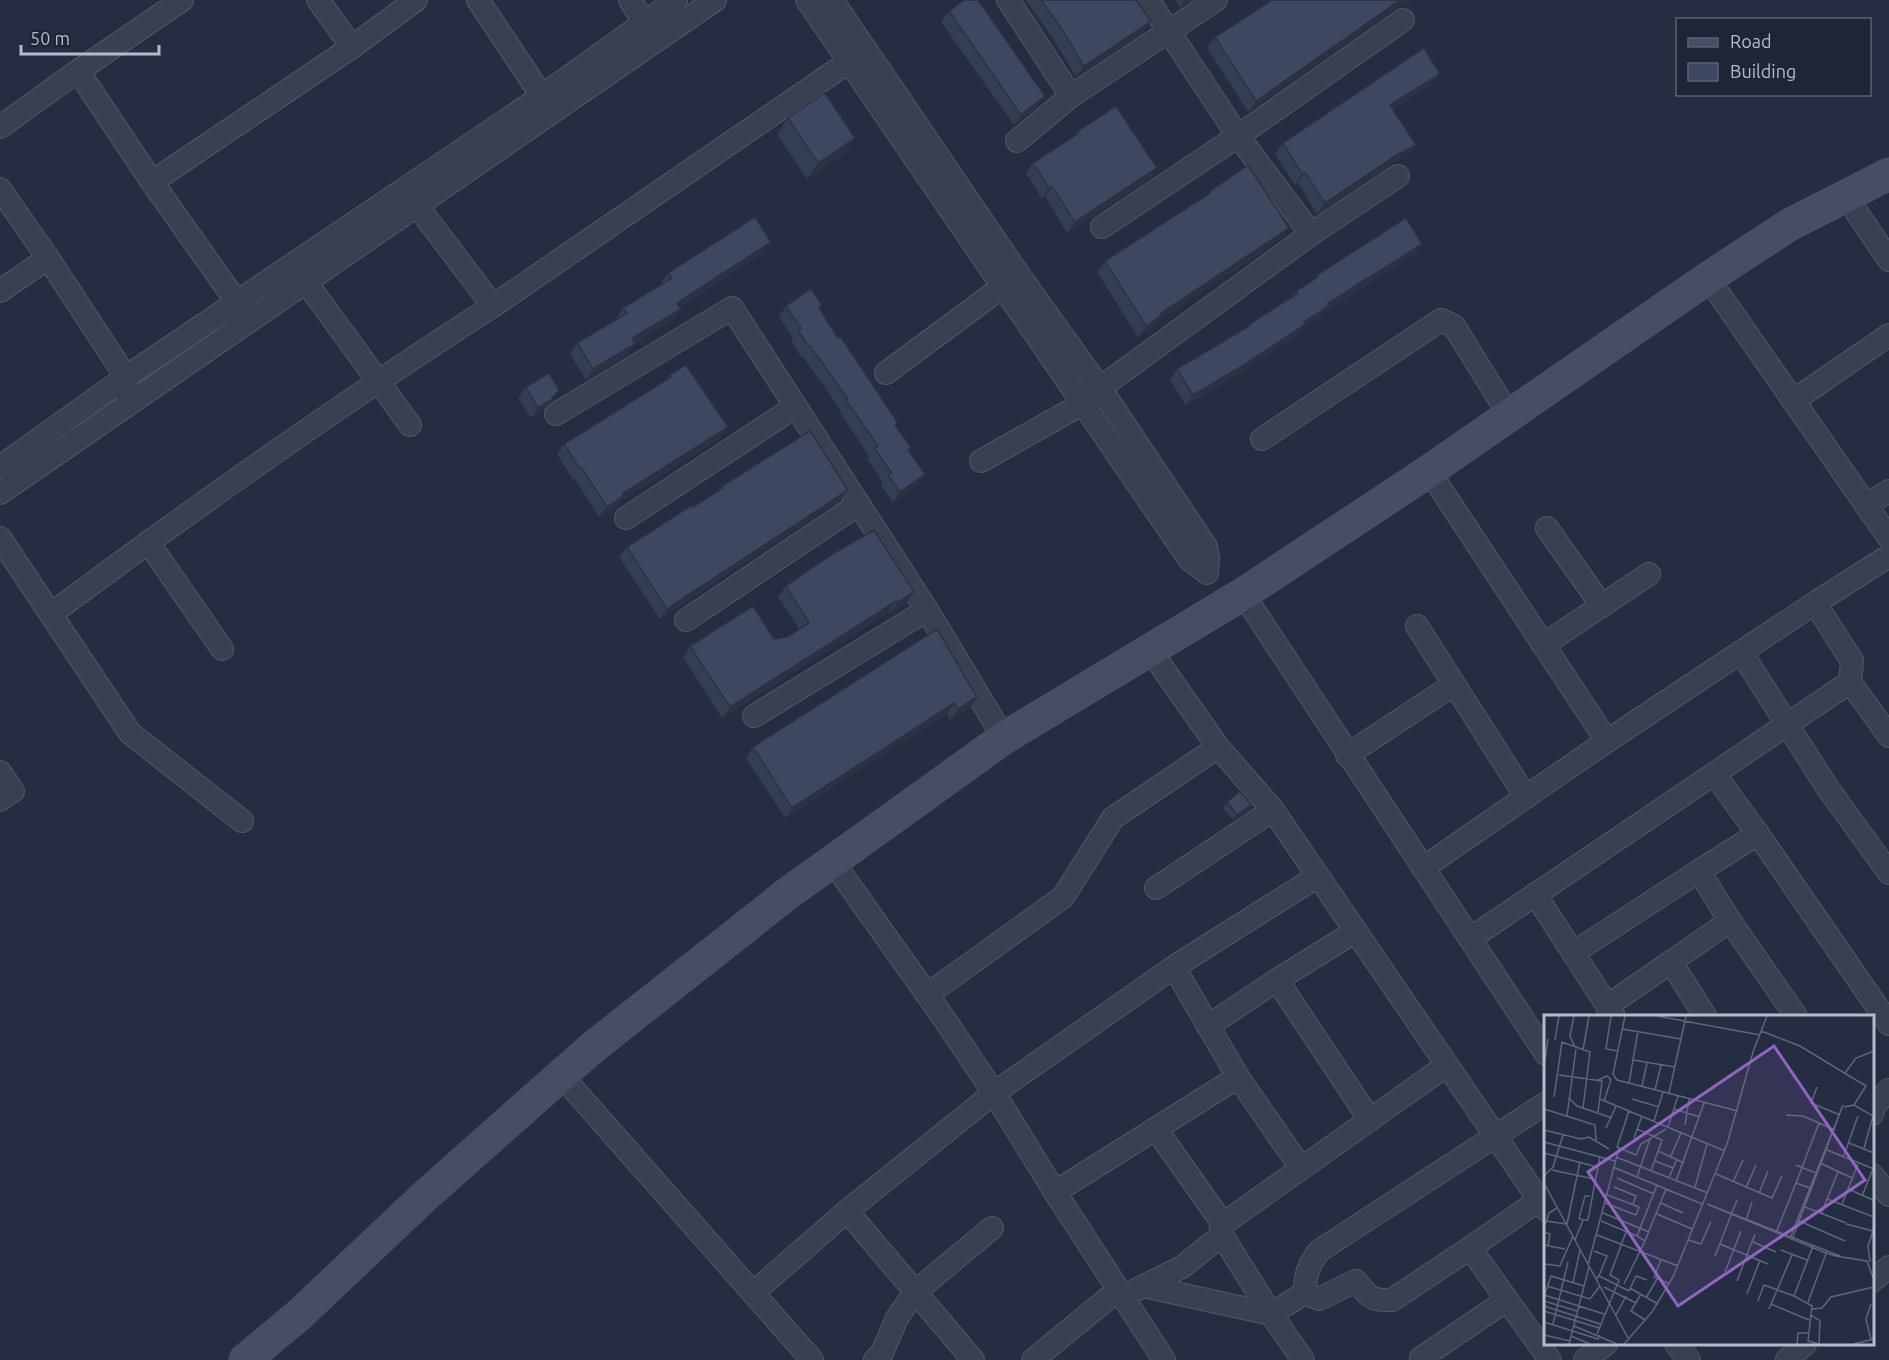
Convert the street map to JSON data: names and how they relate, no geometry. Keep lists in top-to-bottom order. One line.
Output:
{"legend":["Road","Building"],"scale_bar":"50 m"}
